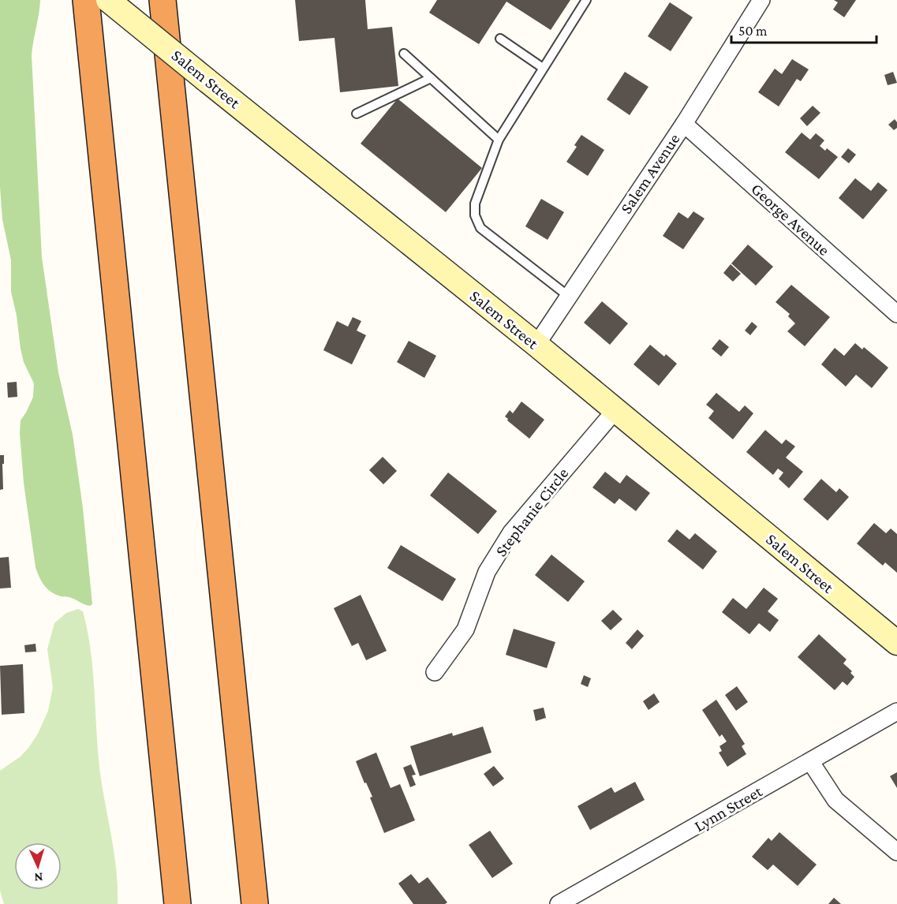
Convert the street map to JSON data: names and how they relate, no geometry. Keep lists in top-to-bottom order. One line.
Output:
{"streets":{"main road":["Salem Street"],"street":["Salem Avenue","George Avenue","Stephanie Circle","Lynn Street"]},"crossings":[["Salem Street","Salem Avenue"],["Salem Street","Stephanie Circle"],["Salem Avenue","George Avenue"]],"scale_bar":"50 m","north":"bottom"}
